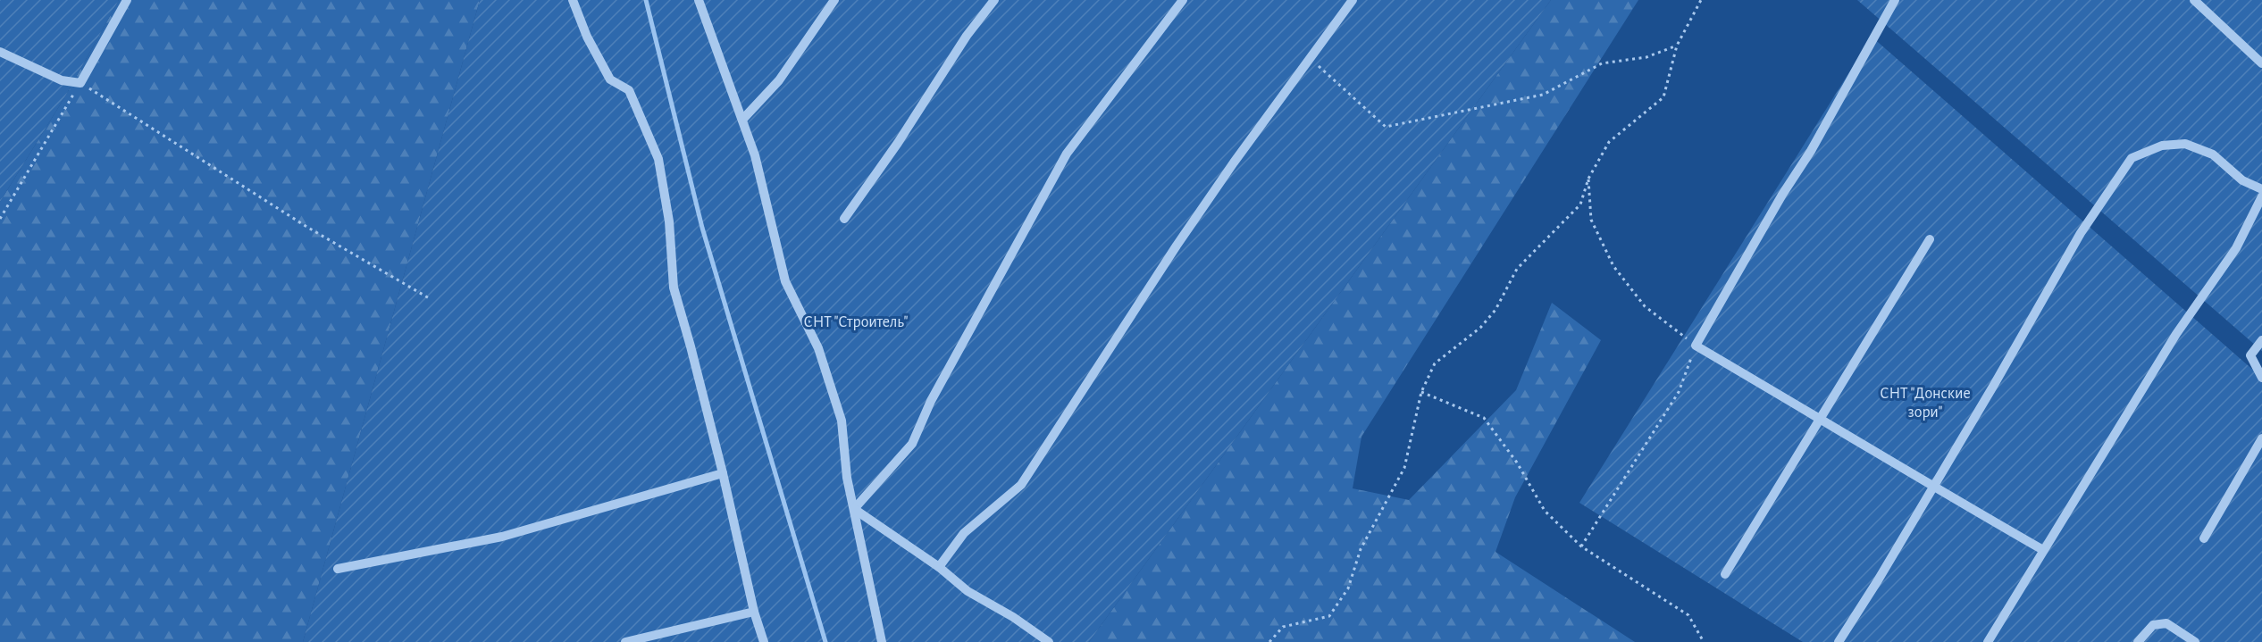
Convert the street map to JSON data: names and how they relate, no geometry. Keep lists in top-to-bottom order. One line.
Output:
{"parks":["СНТ \"Строитель\"","СНТ \"Донские зори\""]}
